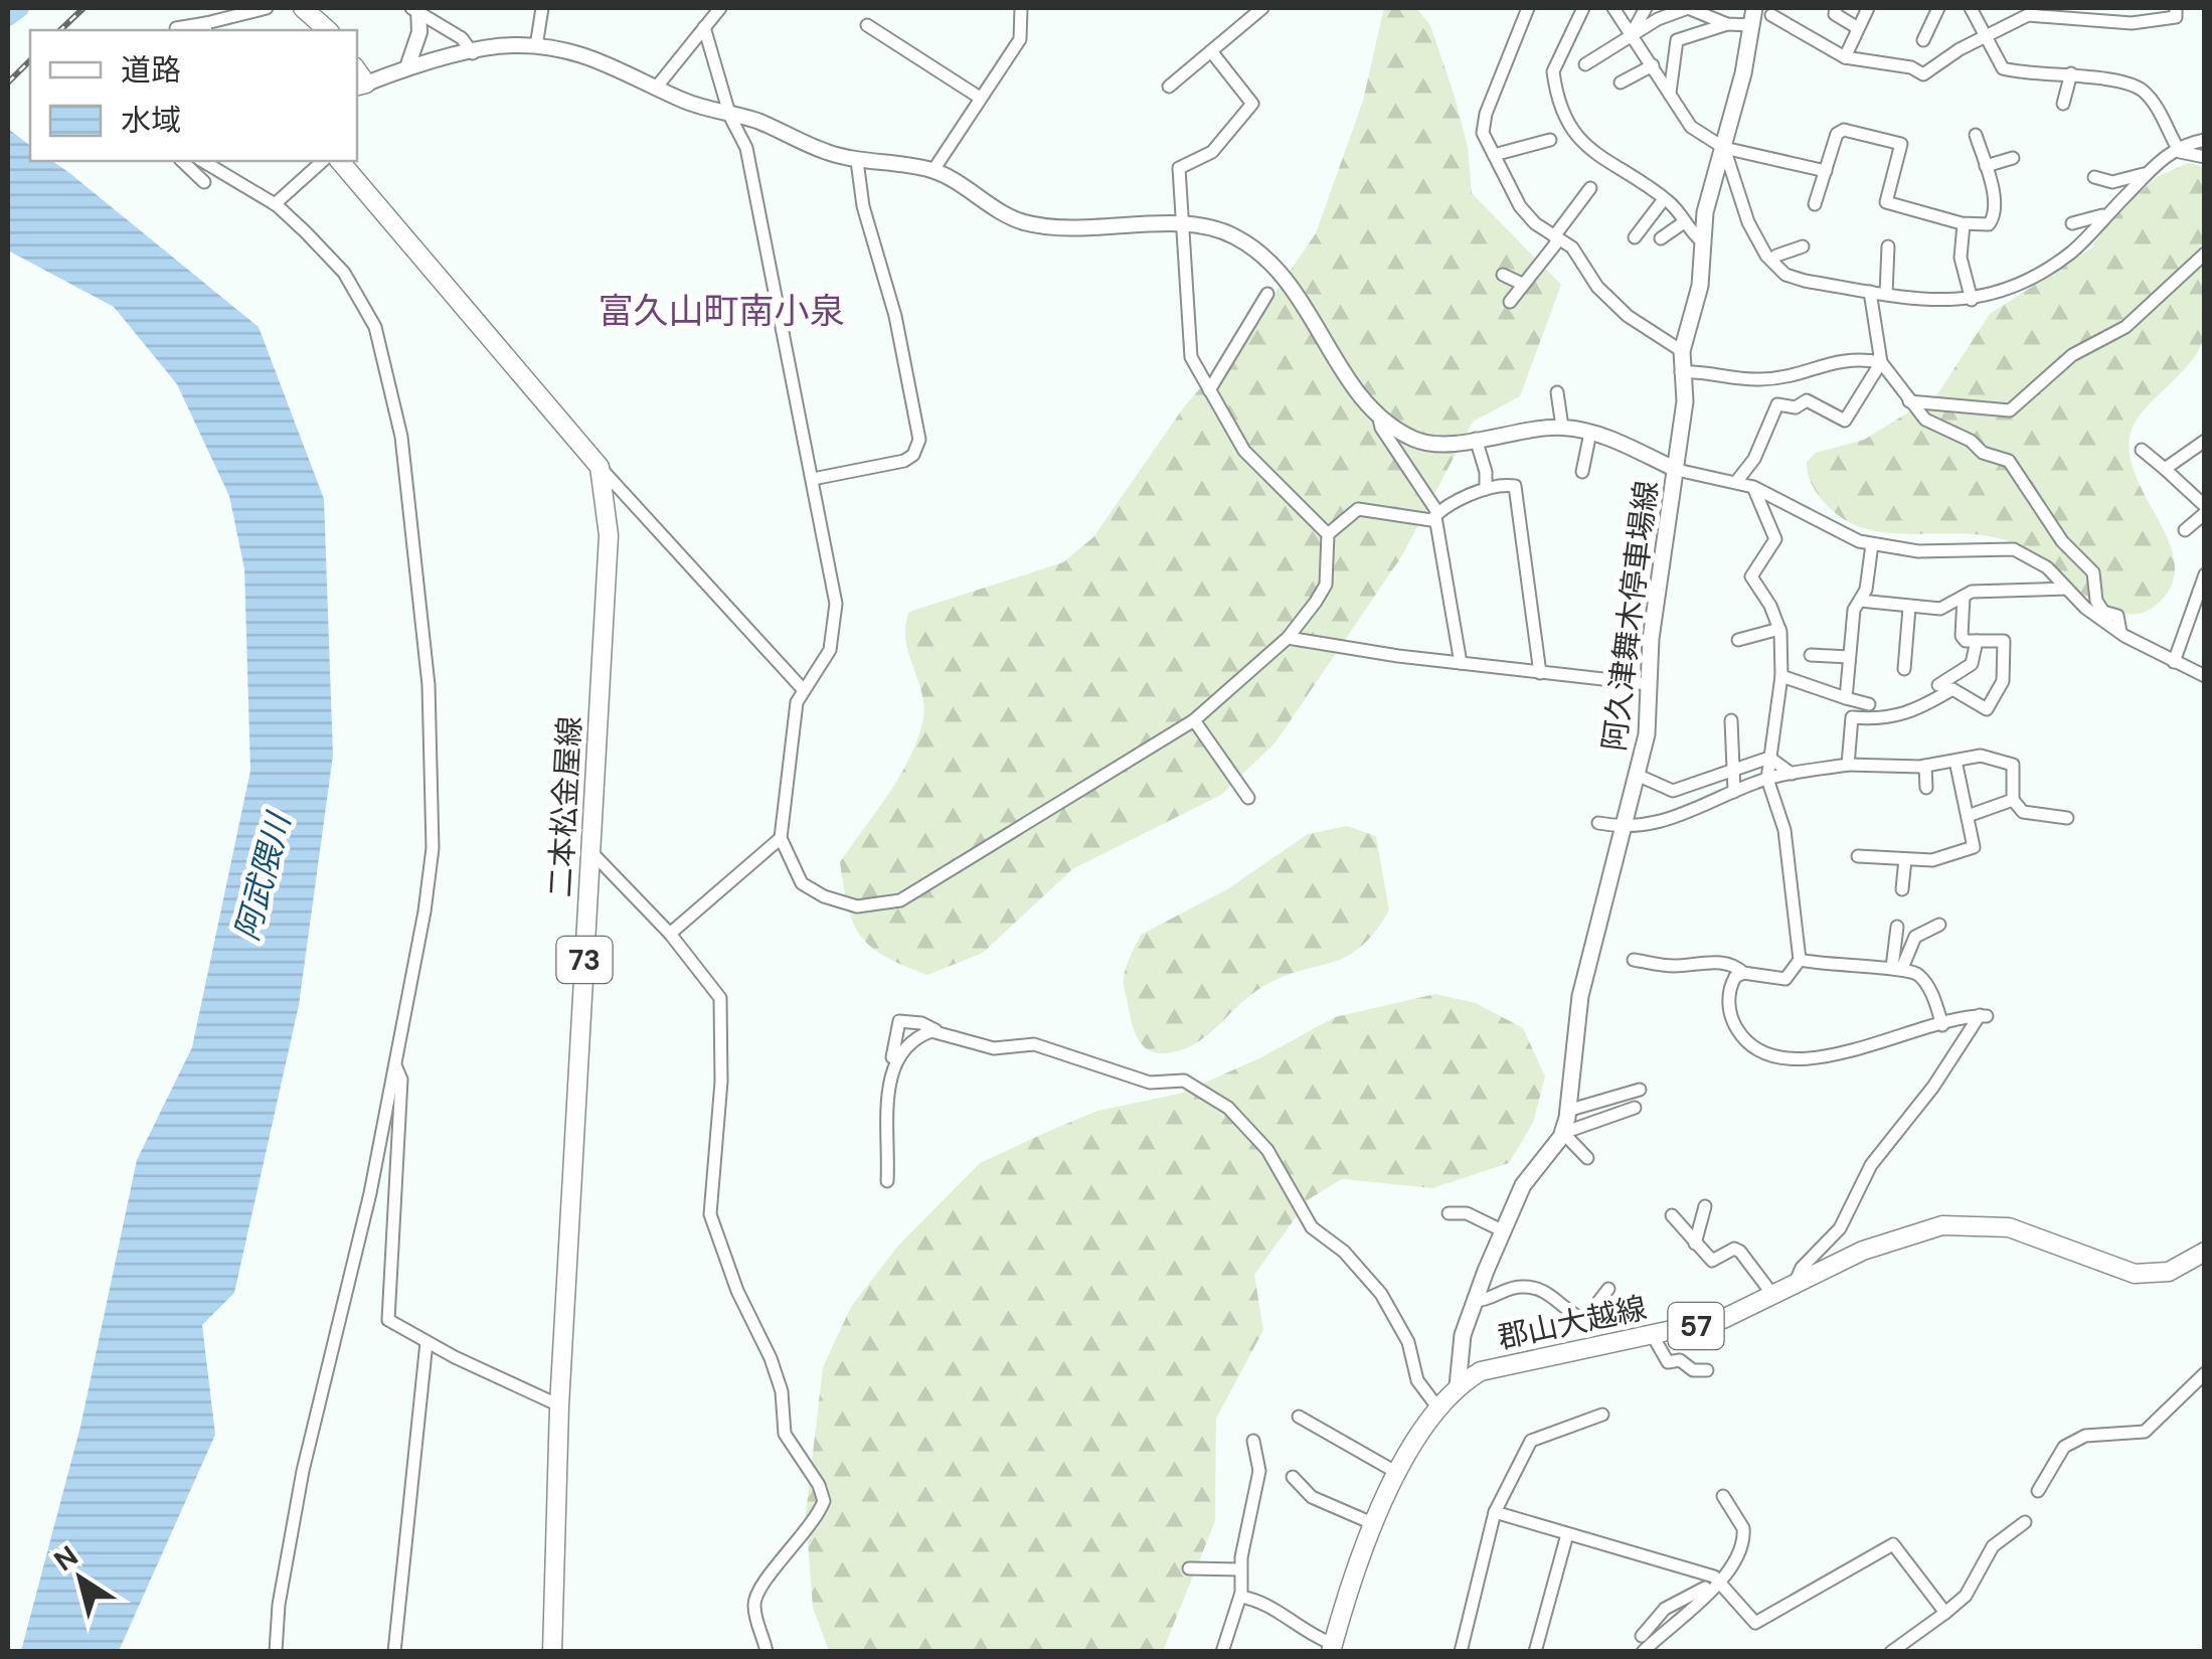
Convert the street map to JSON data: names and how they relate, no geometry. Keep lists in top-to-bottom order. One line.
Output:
{"streets":{"main road":["阿久津舞木停車場線","二本松金屋線","73","郡山大越線","57"]},"crossings":[["阿久津舞木停車場線","郡山大越線"]],"districts":["富久山町南小泉"],"water":["阿武隈川"],"legend":["道路","水域"],"north":"top left"}
